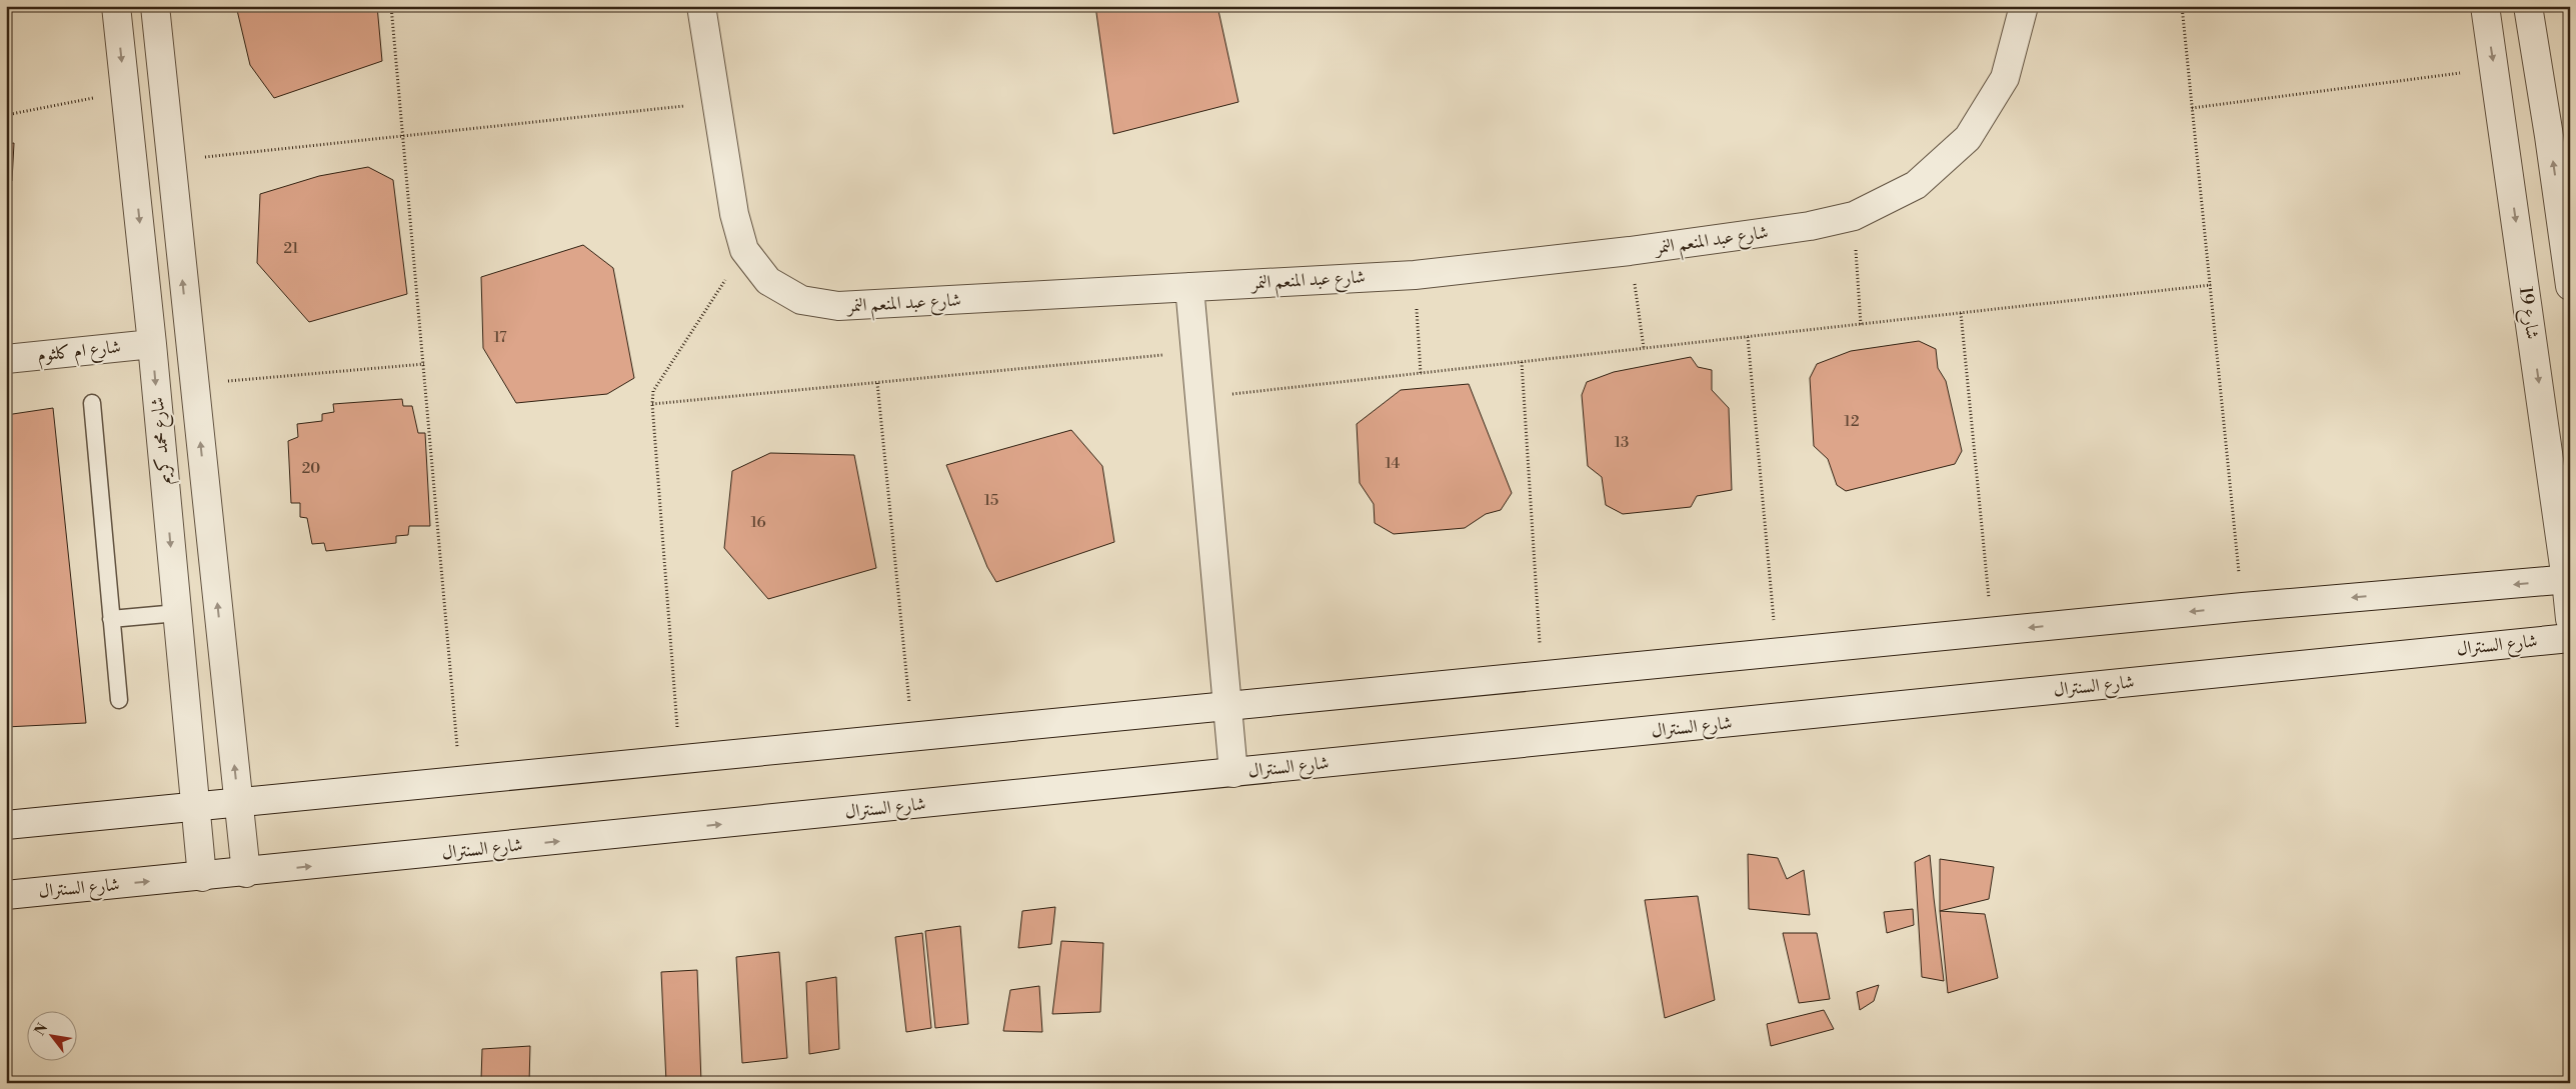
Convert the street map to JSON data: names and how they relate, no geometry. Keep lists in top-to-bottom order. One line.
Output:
{"streets":{"street":["شارع عبد المنعم النمر","شارع 19","شارع ام كلثوم","شارع محمد كريم","شارع السنترال"]},"crossings":[["شارع ام كلثوم","شارع محمد كريم"],["شارع محمد كريم","شارع السنترال"]],"house_numbers":["21","17","12","13","14","20","15","16"],"north":"top left"}
